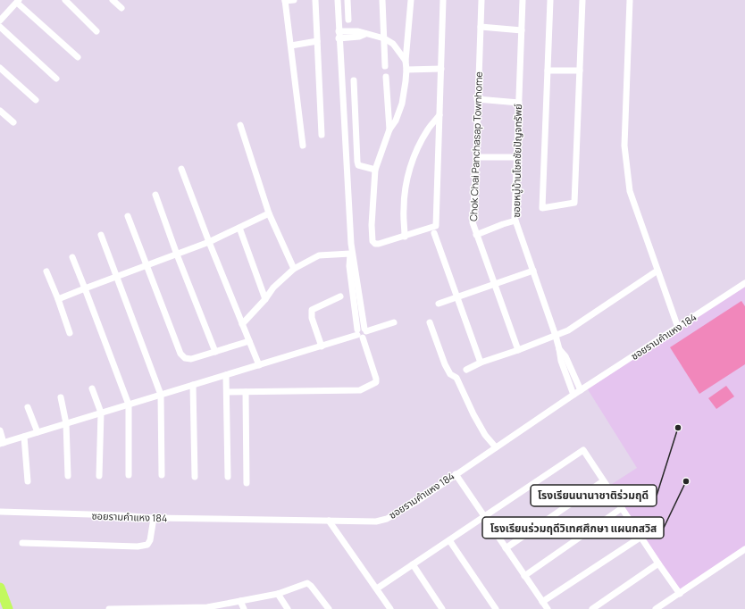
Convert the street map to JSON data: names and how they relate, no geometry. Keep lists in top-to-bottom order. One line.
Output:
{"streets":{"street":["Chok Chai Panchasap Townhome","ซอยหมู่บ้านโชคชัยปัญจทรัพย์","ซอยรามคำแหง 184"]},"crossings":[["ซอยหมู่บ้านโชคชัยปัญจทรัพย์","ซอยรามคำแหง 184"]],"places":["โรงเรียนนานาชาติร่วมฤดี","โรงเรียนร่วมฤดีวิเทศศึกษา แผนกสวิส"]}
